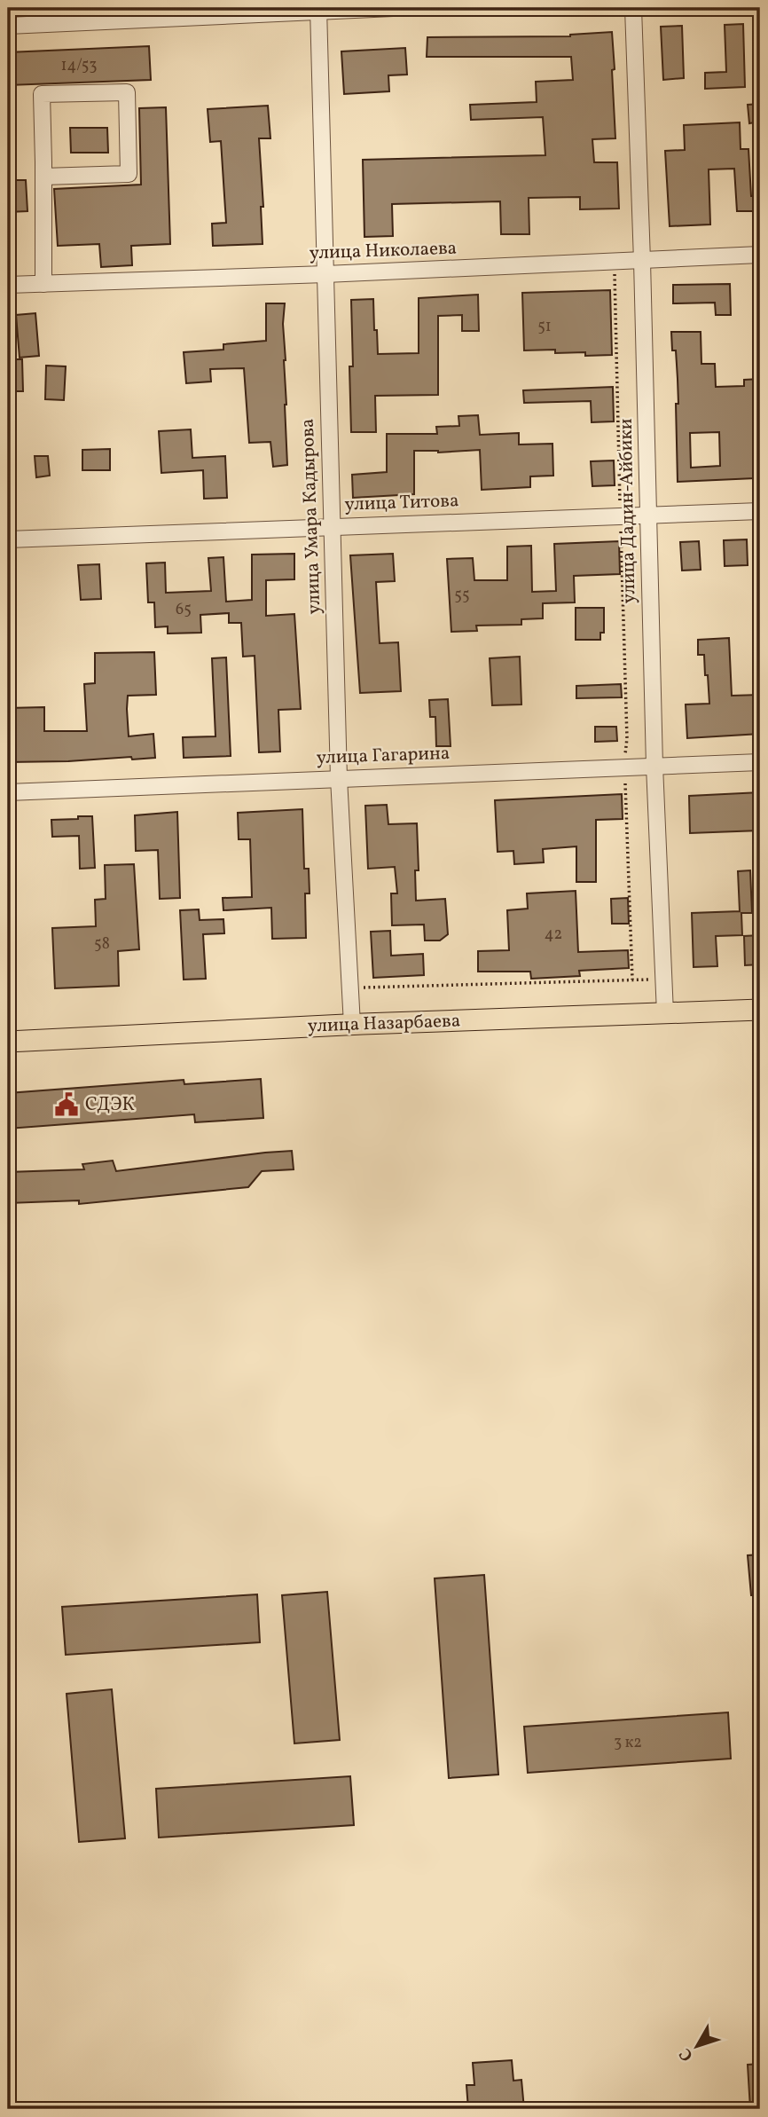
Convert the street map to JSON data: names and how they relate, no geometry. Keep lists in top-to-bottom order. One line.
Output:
{"streets":{"main road":["улица Назарбаева"],"street":["улица Николаева","улица Титова","улица Дадин-Айбики","улица Умара Кадырова","улица Гагарина"]},"crossings":[["улица Николаева","улица Дадин-Айбики"],["улица Николаева","улица Умара Кадырова"],["улица Титова","улица Дадин-Айбики"],["улица Титова","улица Умара Кадырова"],["улица Дадин-Айбики","улица Гагарина"],["улица Дадин-Айбики","улица Назарбаева"],["улица Умара Кадырова","улица Гагарина"],["улица Умара Кадырова","улица Назарбаева"]],"places":{"public building":["СДЭК"]},"house_numbers":["14/53","51","55","65","42","58","3 к2"],"north":"bottom left"}
